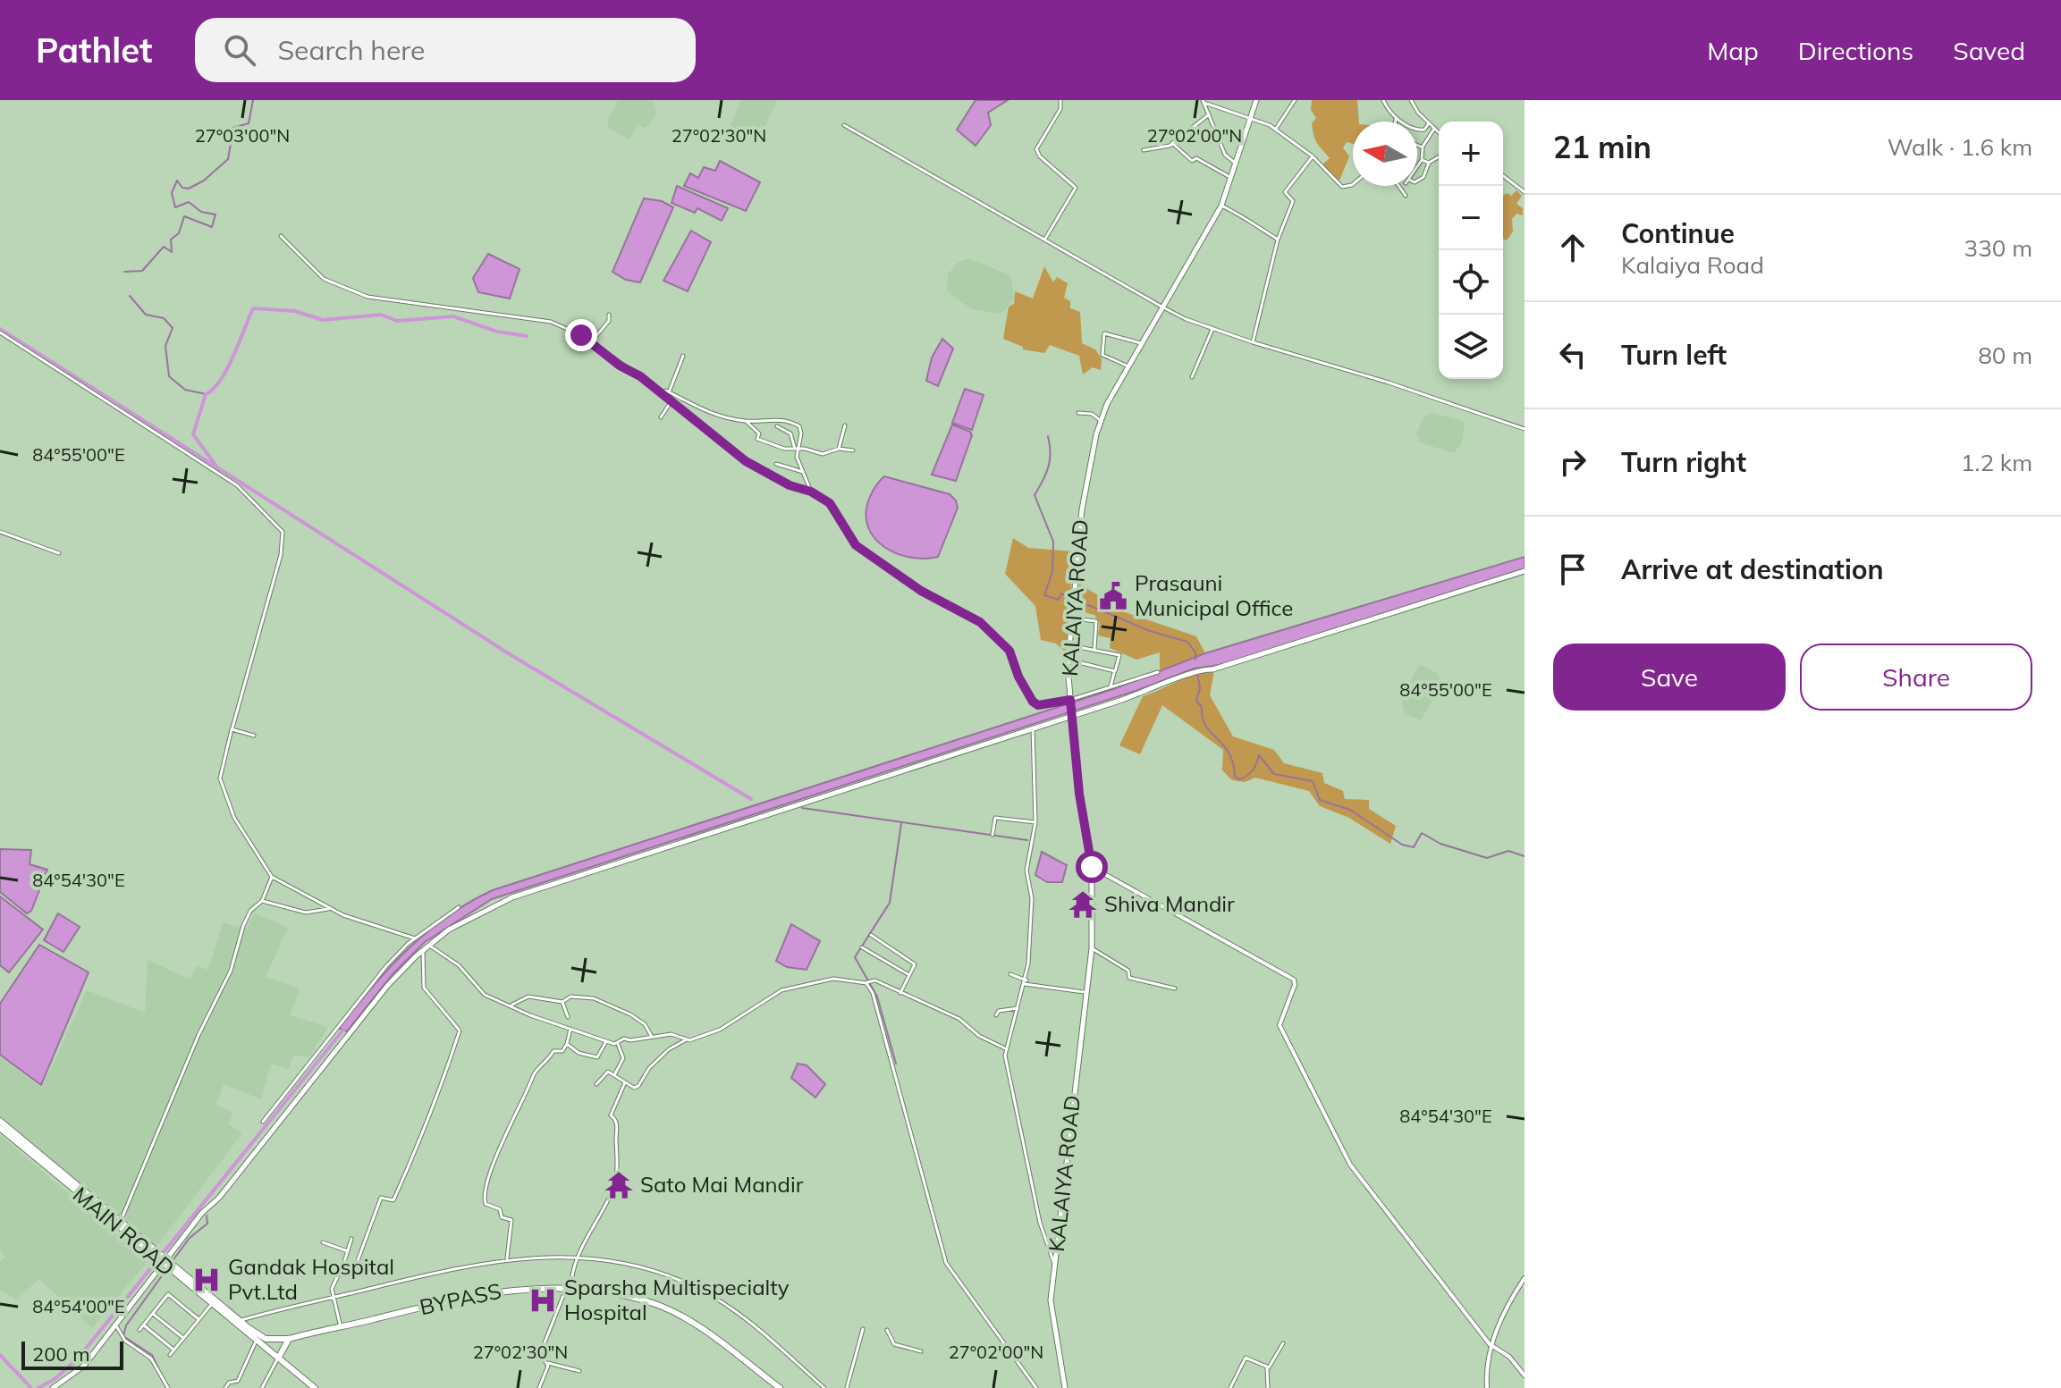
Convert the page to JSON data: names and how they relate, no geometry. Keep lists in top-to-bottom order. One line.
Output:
{"streets":{"main road":["KALAIYA ROAD","MAIN ROAD","BYPASS"]},"crossings":[["MAIN ROAD","BYPASS"]],"places":{"public building":["Prasauni Municipal Office"],"temple":["Shiva Mandir","Sato Mai Mandir"],"hospital":["Gandak Hospital Pvt.Ltd","Sparsha Multispecialty Hospital"]},"scale_bar":"200 m","north":"left","page":{"header":"Pathlet","search":"Search here","nav":["Map","Directions","Saved"],"heading":["21 min","Walk · 1.6 km"],"map_buttons":["+","−"],"list":[["Continue","Kalaiya Road","330 m"],["Turn left","80 m"],["Turn right","1.2 km"],"Arrive at destination"],"buttons":["Save","Share"],"scale":"200 m"},"coordinates":["27°03'00\"N","27°02'30\"N","27°02'00\"N","84°55'00\"E","84°54'30\"E","84°54'00\"E"]}
